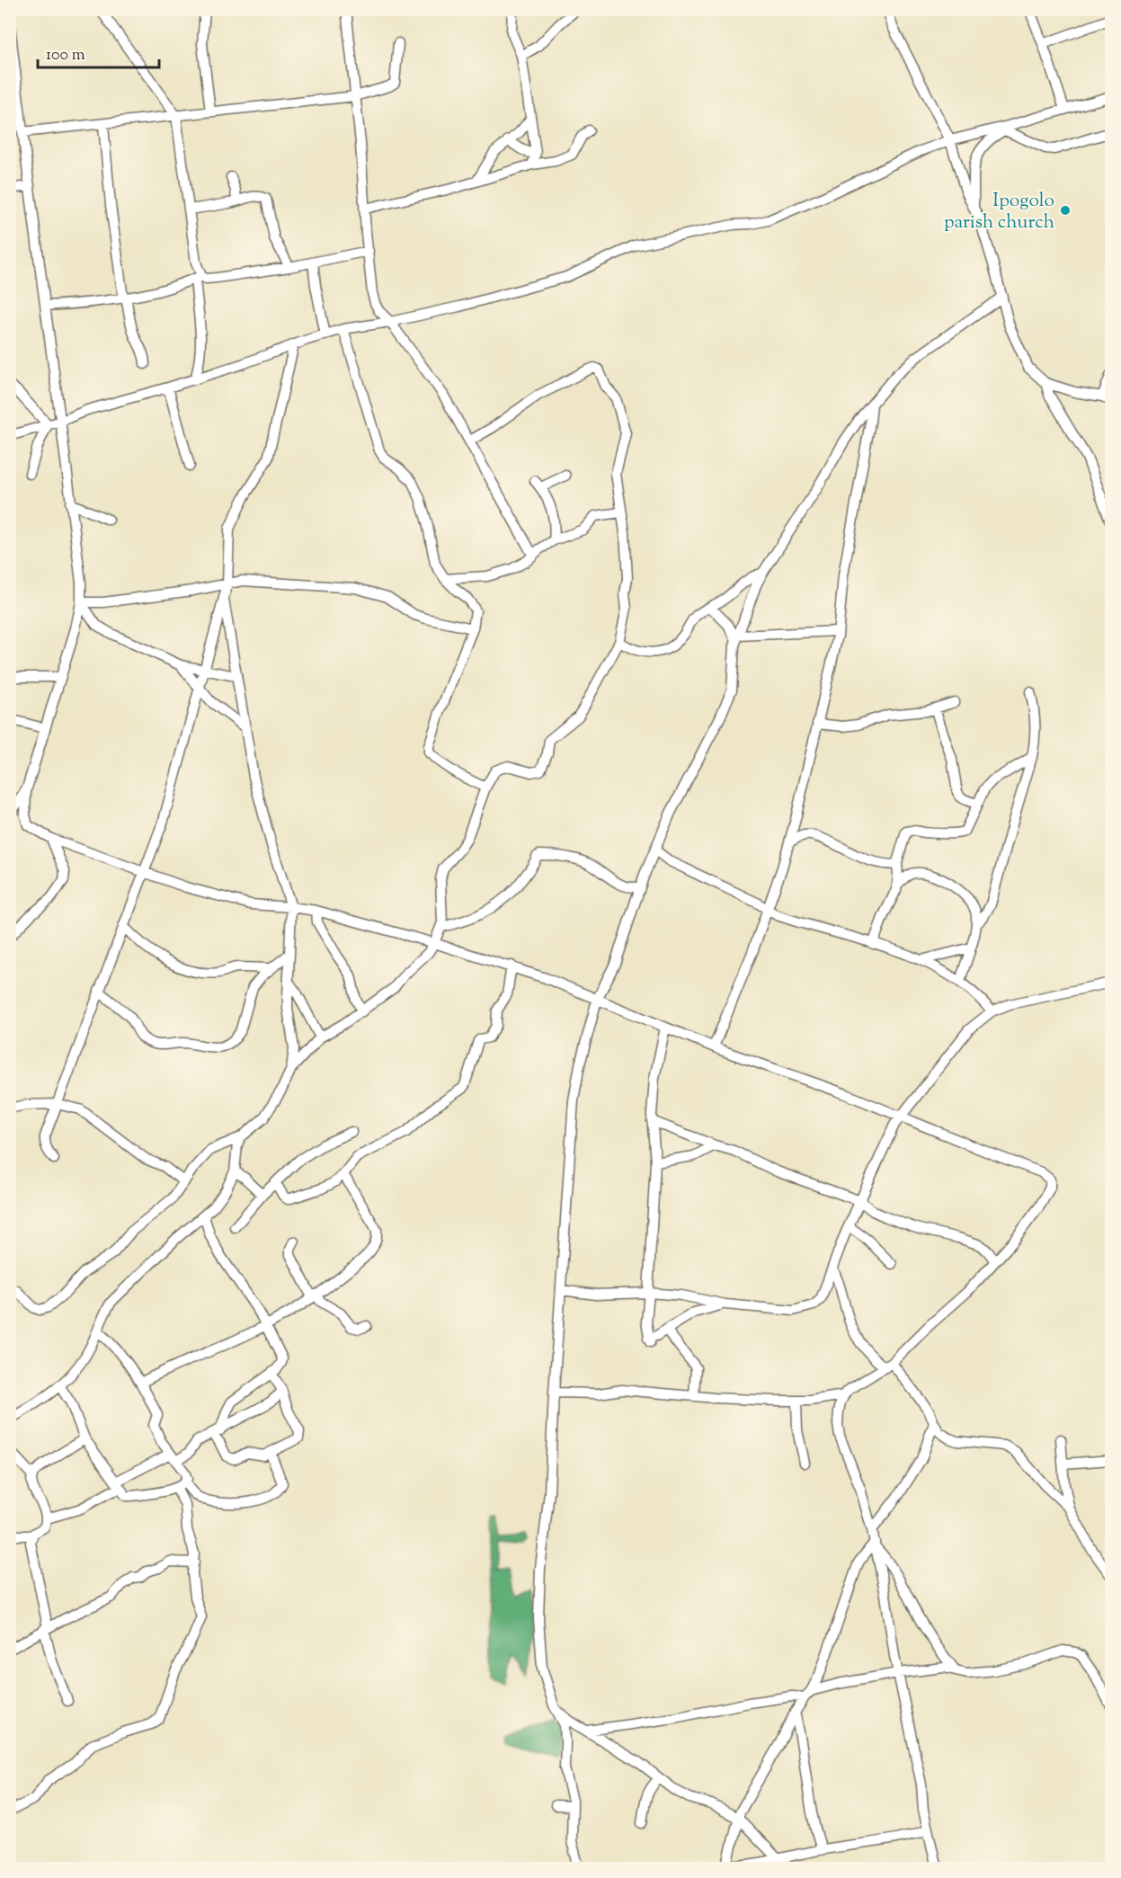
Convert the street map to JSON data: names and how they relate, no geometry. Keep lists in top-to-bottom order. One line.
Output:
{"places":["Ipogolo parish church"],"scale_bar":"100 m"}
